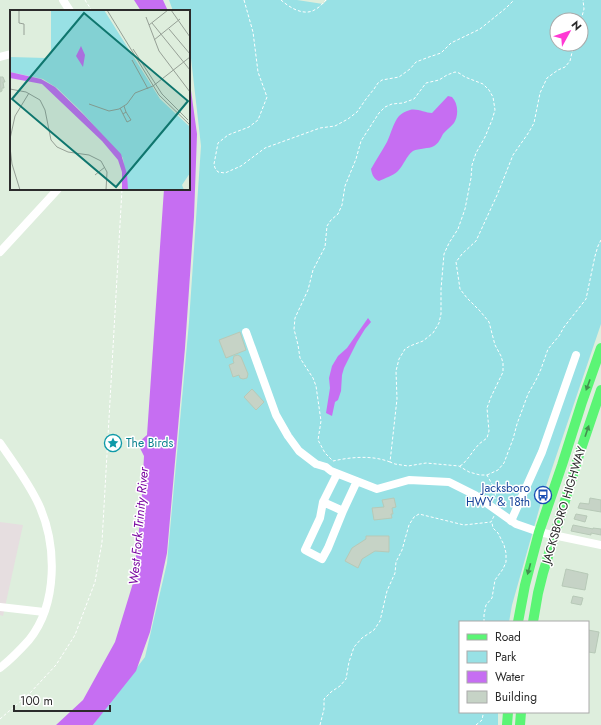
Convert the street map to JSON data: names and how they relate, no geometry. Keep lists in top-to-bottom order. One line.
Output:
{"streets":{"main road":["JACKSBORO HIGHWAY"]},"water":["West Fork Trinity River"],"places":{"place":["The Birds"],"bus stop":["Jacksboro HWY & 18th"]},"legend":["Road","Park","Water","Building"],"scale_bar":"100 m","north":"top right"}
